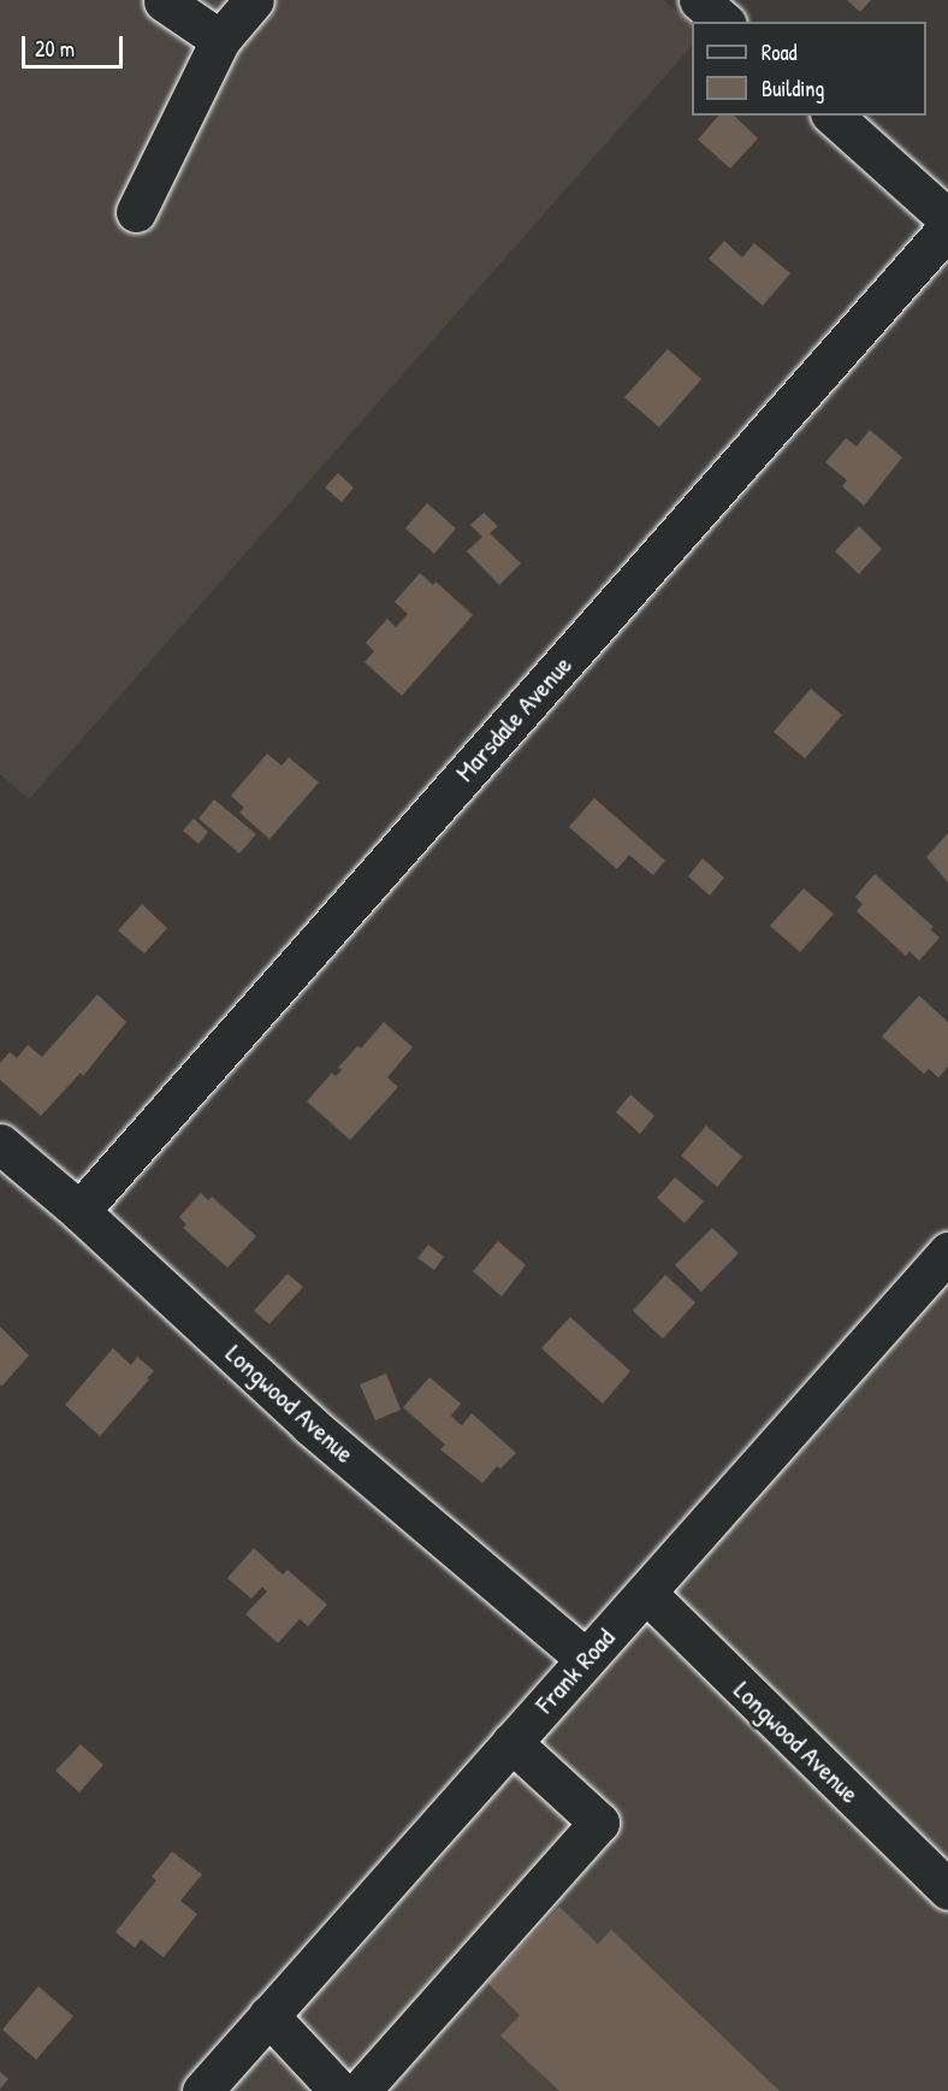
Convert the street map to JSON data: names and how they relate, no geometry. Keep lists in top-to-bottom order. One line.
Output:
{"streets":{"street":["Marsdale Avenue","Longwood Avenue","Frank Road"]},"crossings":[["Marsdale Avenue","Longwood Avenue"],["Longwood Avenue","Frank Road"]],"legend":["Road","Building"],"scale_bar":"20 m"}
